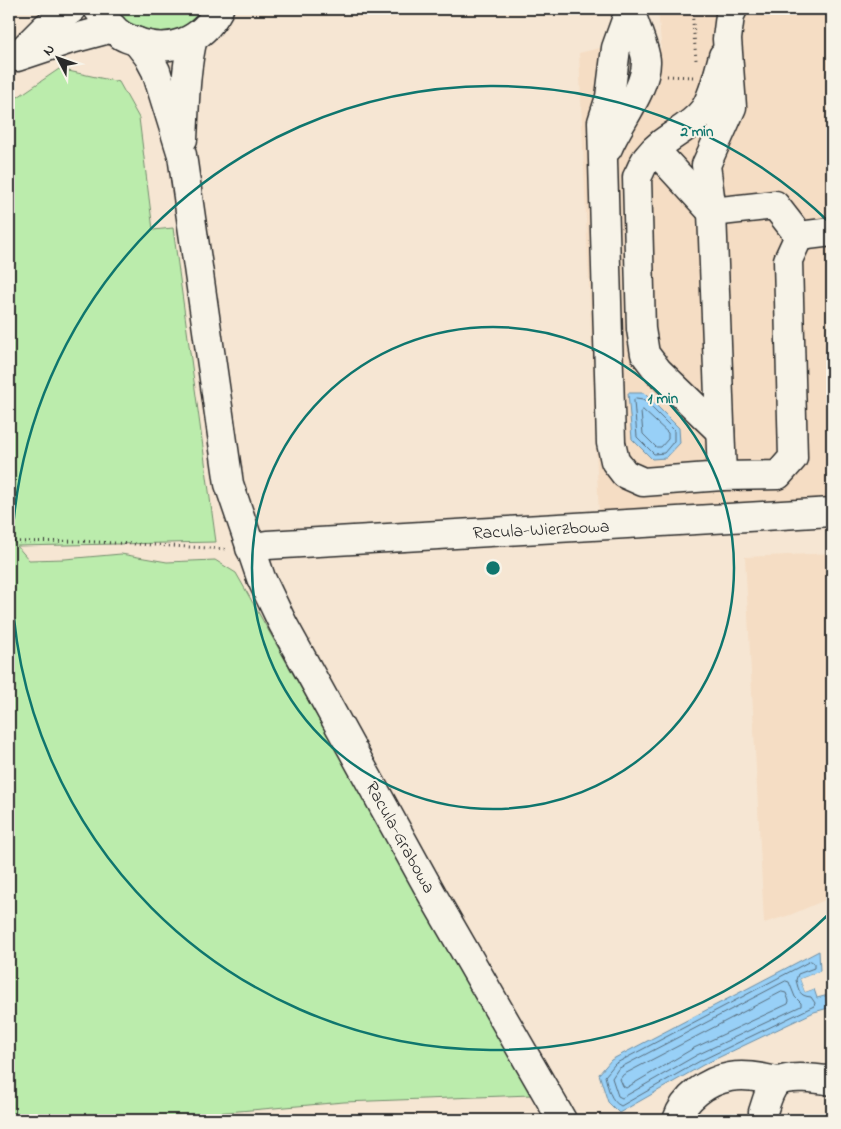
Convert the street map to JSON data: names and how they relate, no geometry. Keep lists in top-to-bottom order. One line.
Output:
{"streets":{"street":["Racula-Wierzbowa","Racula-Grabowa"]},"crossings":[["Racula-Wierzbowa","Racula-Grabowa"]],"north":"top left","rings":["2 min","1 min"]}
